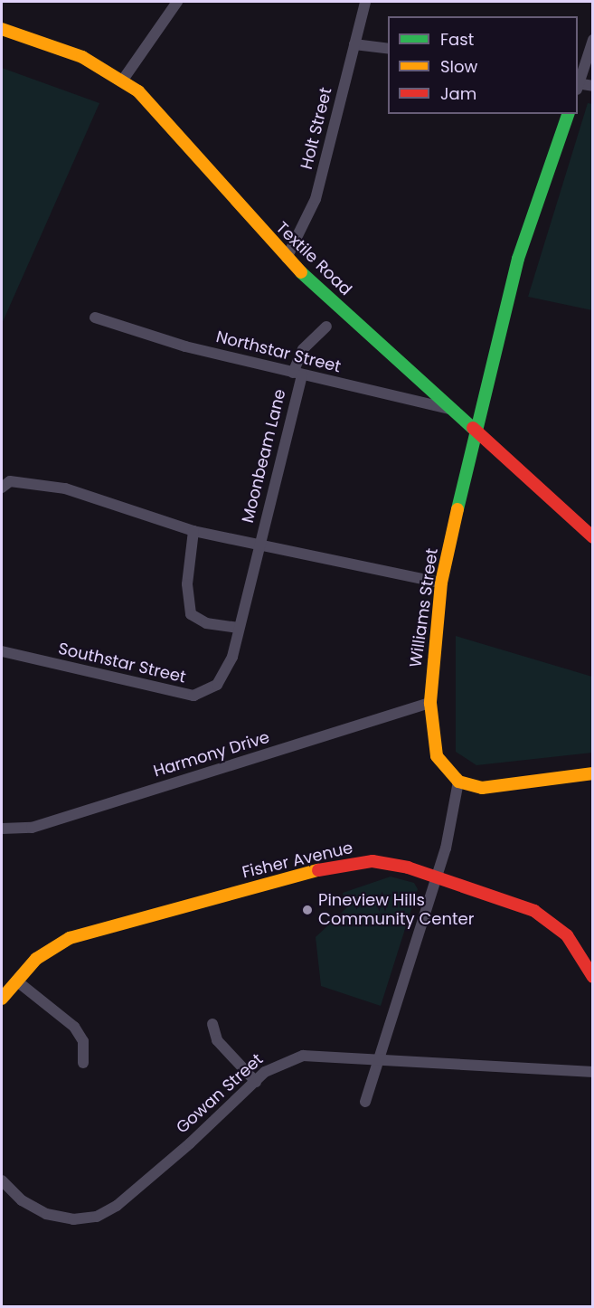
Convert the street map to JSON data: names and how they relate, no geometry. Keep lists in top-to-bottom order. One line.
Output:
{"streets":{"street":["Holt Street","Textile Road","Northstar Street","Moonbeam Lane","Williams Street","Southstar Street","Harmony Drive","Fisher Avenue","Gowan Street"]},"crossings":[["Holt Street","Textile Road"],["Textile Road","Northstar Street"],["Textile Road","Williams Street"],["Northstar Street","Moonbeam Lane"],["Moonbeam Lane","Southstar Street"],["Williams Street","Harmony Drive"]],"places":["Pineview Hills Community Center"],"legend":["Fast","Slow","Jam"]}
